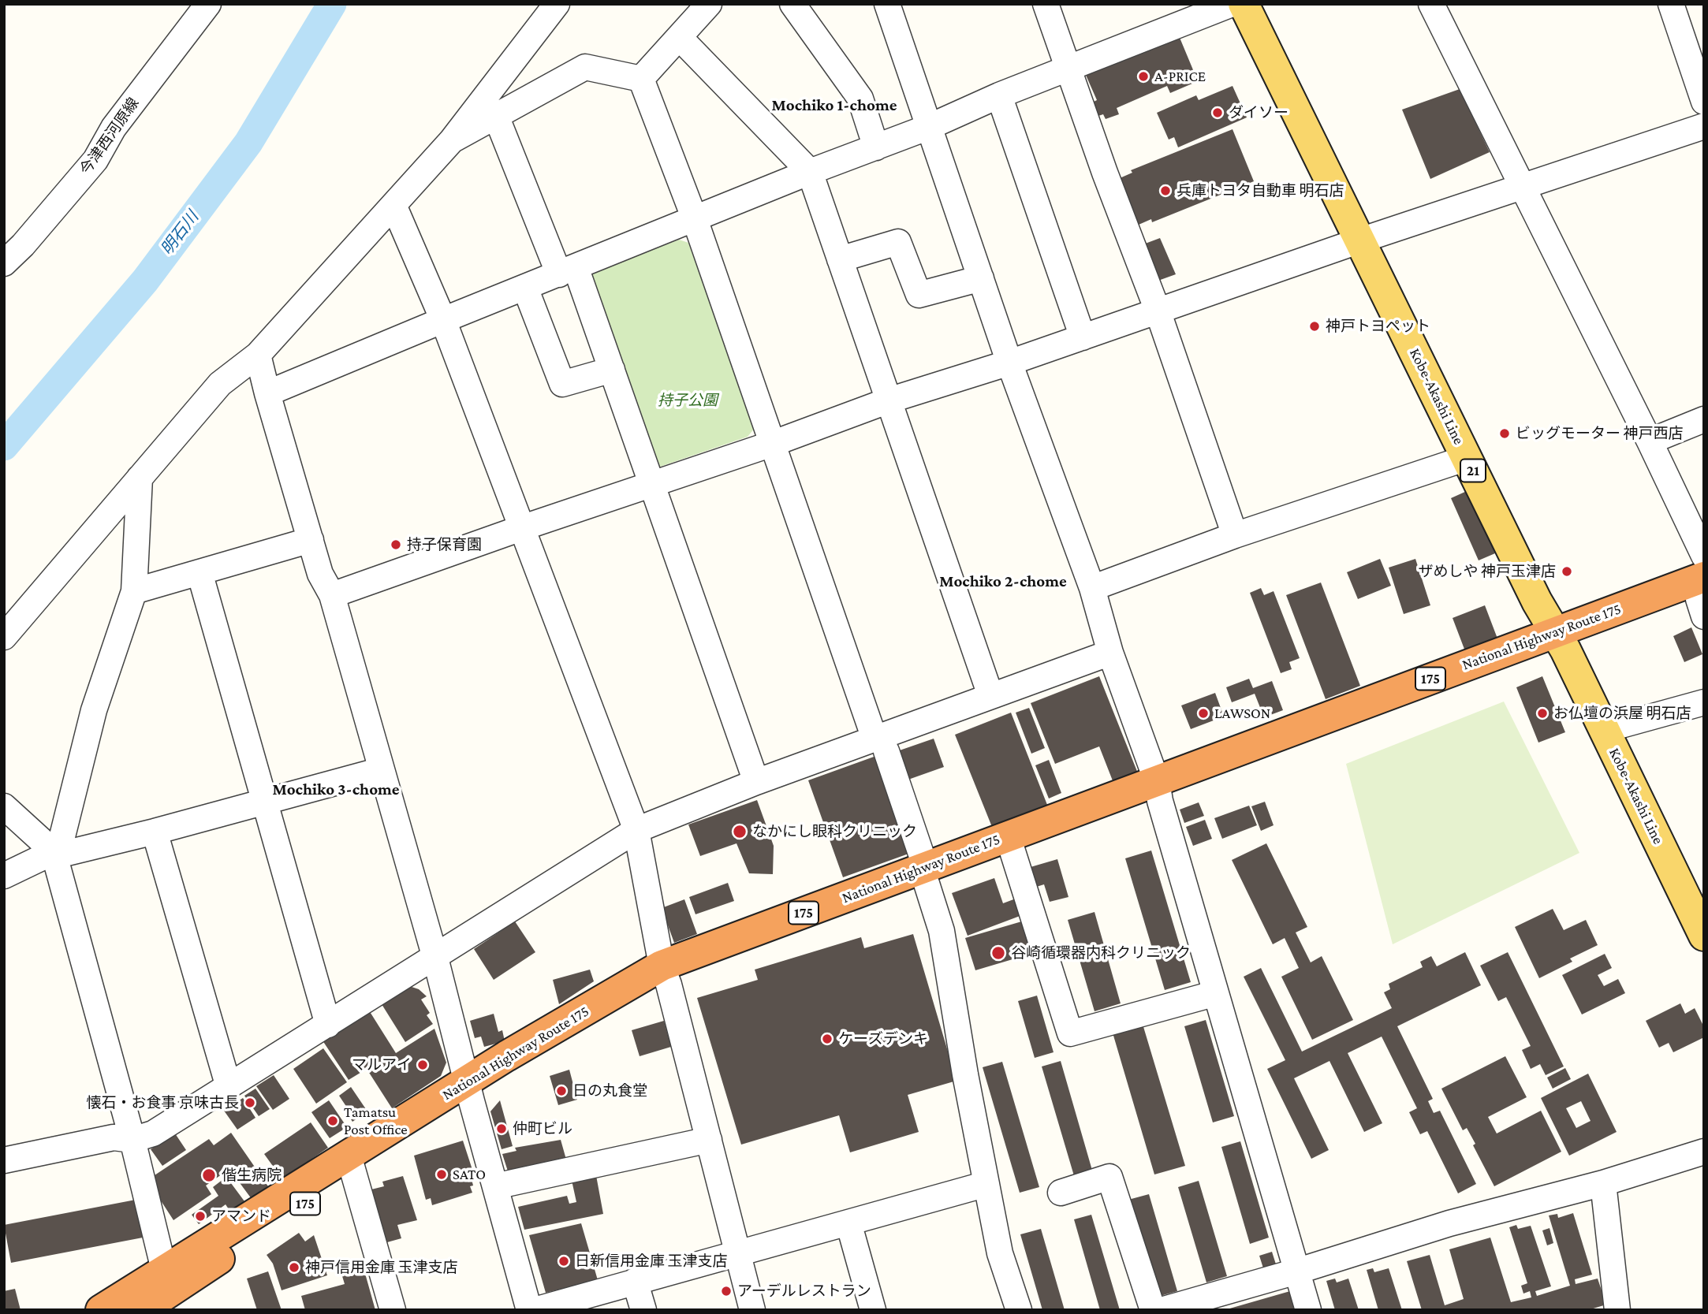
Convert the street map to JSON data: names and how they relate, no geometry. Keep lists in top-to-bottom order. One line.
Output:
{"streets":{"highway":["National Highway Route 175","175"],"main road":["Kobe-Akashi Line","21"],"street":["今津西河原線"]},"crossings":[["Kobe-Akashi Line","National Highway Route 175"]],"districts":["Mochiko 1-chome","Mochiko 2-chome","Mochiko 3-chome"],"water":["明石川"],"parks":["持子公園"],"places":["A-PRICE","ダイソー","兵庫トヨタ自動車 明石店","神戸トヨペット","ビッグモーター 神戸西店","持子保育園","ザめしや 神戸玉津店","LAWSON","お仏壇の浜屋 明石店","なかにし眼科クリニック","谷崎循環器内科クリニック","ケーズデンキ","マルアイ","日の丸食堂","懐石・お食事 京味古長","Tamatsu Post Office","仲町ビル","SATO","偕生病院","アマンド","日新信用金庫 玉津支店","神戸信用金庫 玉津支店","アーデルレストラン"]}
